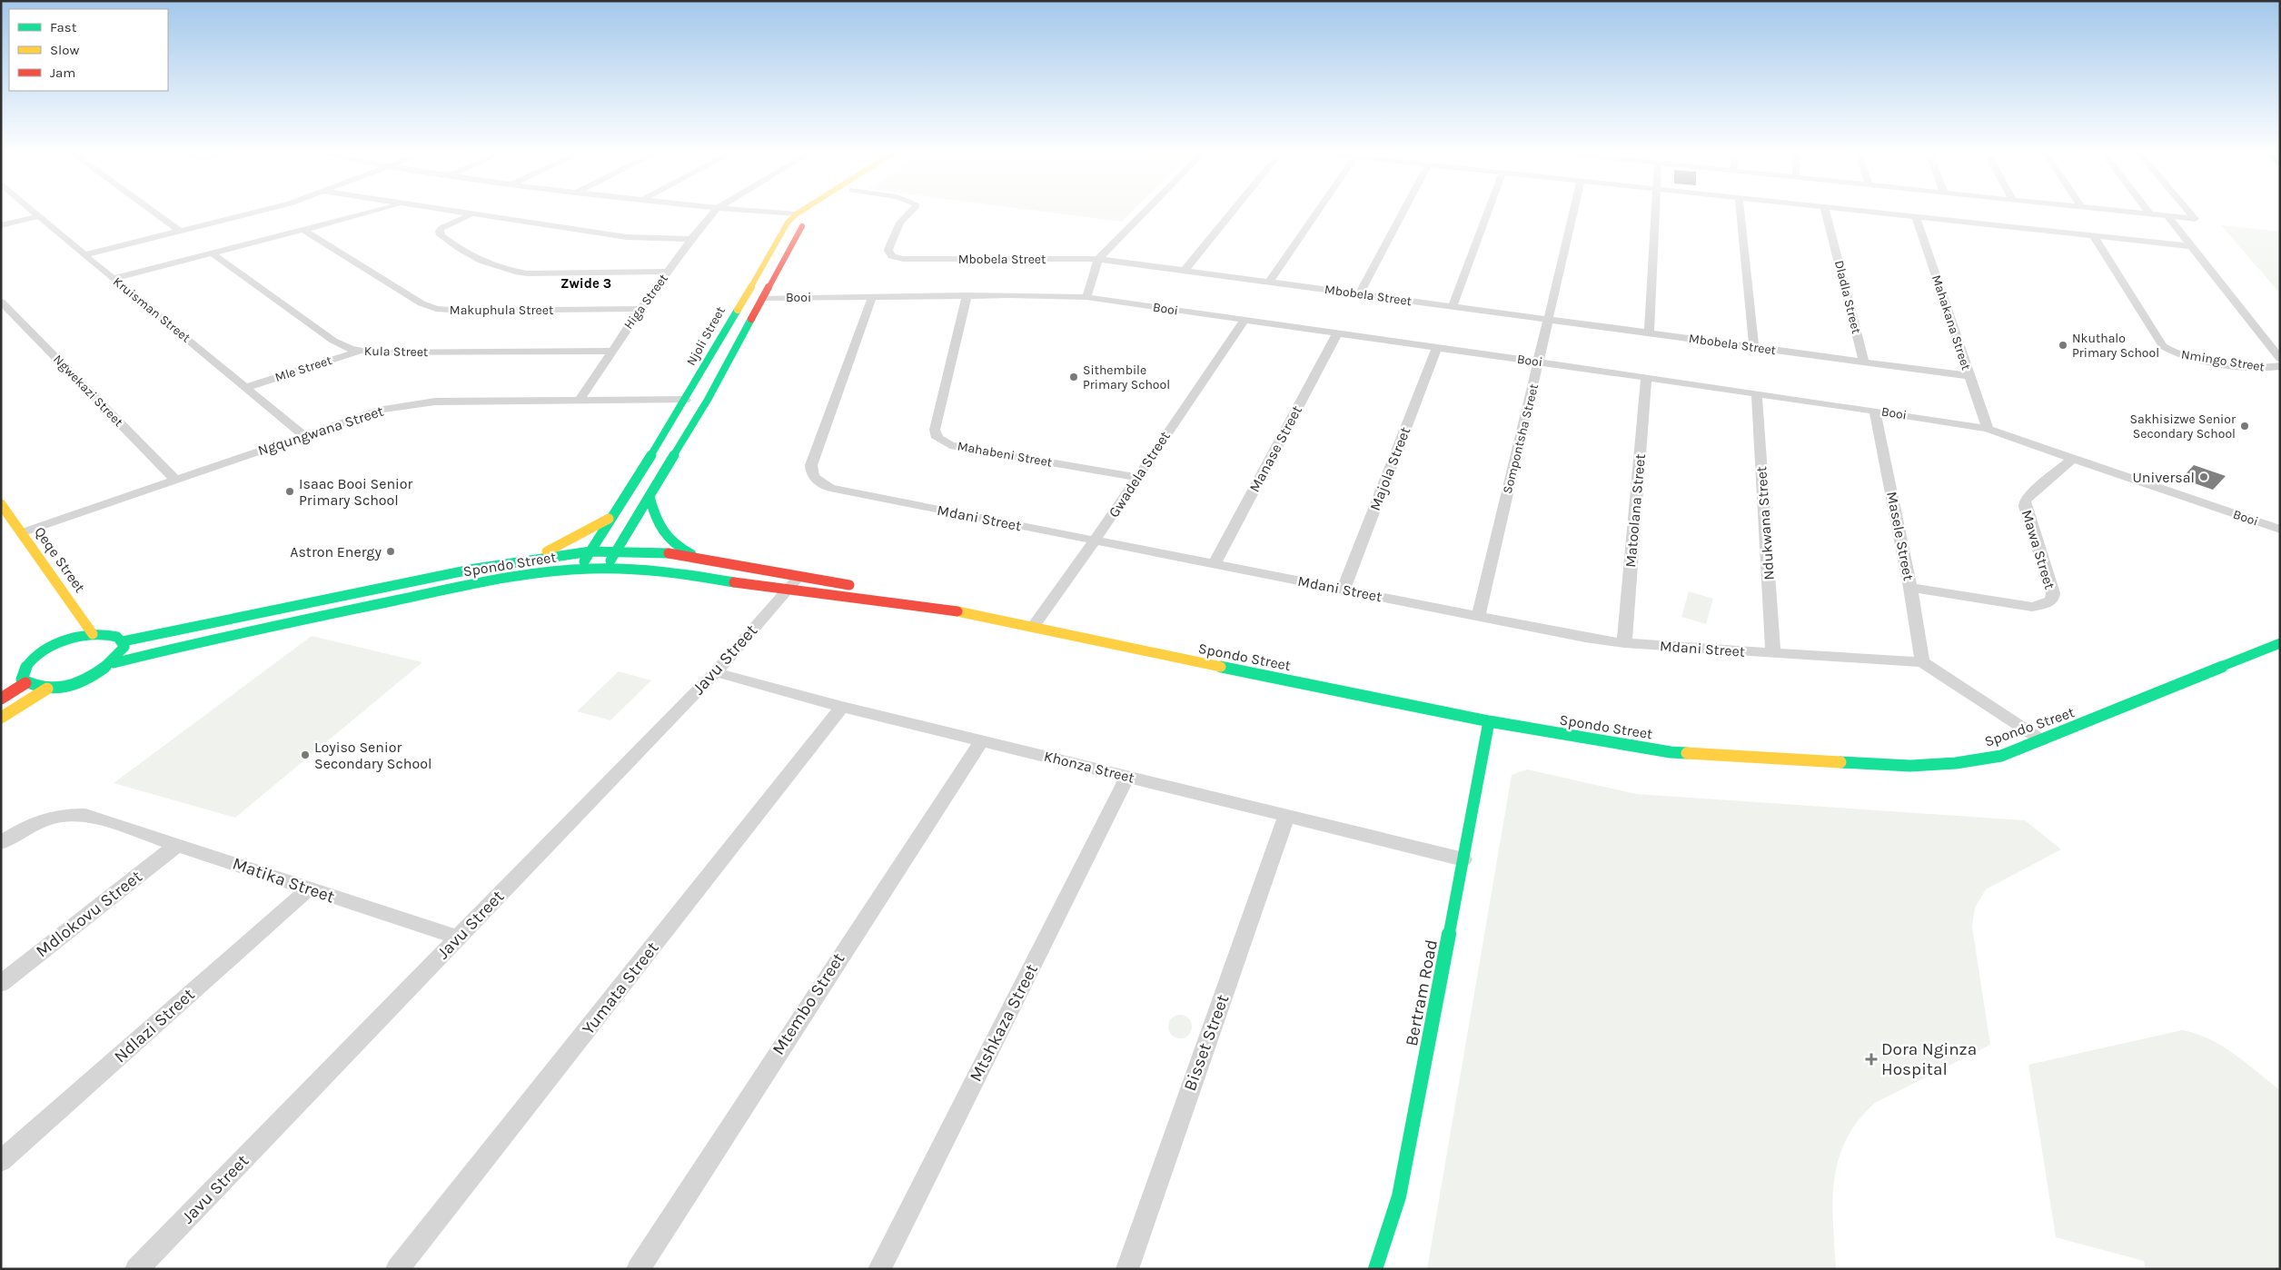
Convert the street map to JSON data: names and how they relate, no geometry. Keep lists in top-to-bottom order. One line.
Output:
{"streets":{"main road":["Njoli Street","Qeqe Street","Spondo Street","Bertram Road"],"street":["Mbobela Street","Booi","Dladla Street","Higa Street","Kruisman Street","Makuphula Street","Mahakana Street","Kula Street","Nmingo Street","Mle Street","Ngwekazi Street","Ngqungwana Street","Sompontsha Street","Manase Street","Mahabeni Street","Majola Street","Gwadela Street","Matoolana Street","Mdani Street","Ndukwana Street","Masele Street","Mawa Street","Javu Street","Khonza Street","Matika Street","Mdlokovu Street","Yumata Street","Mtembo Street","Mtshkaza Street","Ndlazi Street","Bisset Street"]},"crossings":[["Mbobela Street","Dladla Street"],["Mbobela Street","Mahakana Street"],["Mbobela Street","Sompontsha Street"],["Booi","Mahakana Street"],["Booi","Sompontsha Street"],["Booi","Manase Street"],["Booi","Mahabeni Street"],["Booi","Majola Street"],["Booi","Gwadela Street"],["Booi","Matoolana Street"],["Booi","Mdani Street"],["Booi","Ndukwana Street"],["Booi","Masele Street"],["Booi","Mawa Street"],["Higa Street","Makuphula Street"],["Higa Street","Kula Street"],["Higa Street","Ngqungwana Street"],["Kruisman Street","Mle Street"],["Kruisman Street","Ngqungwana Street"],["Njoli Street","Ngqungwana Street"],["Njoli Street","Spondo Street"],["Kula Street","Mle Street"],["Ngwekazi Street","Ngqungwana Street"],["Ngqungwana Street","Qeqe Street"],["Sompontsha Street","Mdani Street"],["Manase Street","Mdani Street"],["Mahabeni Street","Gwadela Street"],["Majola Street","Mdani Street"],["Gwadela Street","Mdani Street"],["Gwadela Street","Spondo Street"],["Matoolana Street","Mdani Street"],["Mdani Street","Ndukwana Street"],["Mdani Street","Masele Street"],["Mdani Street","Spondo Street"],["Masele Street","Mawa Street"],["Spondo Street","Javu Street"],["Spondo Street","Bertram Road"],["Javu Street","Khonza Street"],["Javu Street","Matika Street"],["Khonza Street","Yumata Street"],["Khonza Street","Bertram Road"],["Khonza Street","Mtembo Street"],["Khonza Street","Mtshkaza Street"],["Khonza Street","Bisset Street"],["Matika Street","Mdlokovu Street"],["Matika Street","Ndlazi Street"]],"districts":["Zwide 3"],"places":{"other":["Nkuthalo Primary School","Sithembile Primary School","Sakhisizwe Senior Secondary School","Universal","Isaac Booi Senior Primary School","Astron Energy","Loyiso Senior Secondary School"],"health":["Dora Nginza Hospital"]},"legend":["Fast","Slow","Jam"]}
